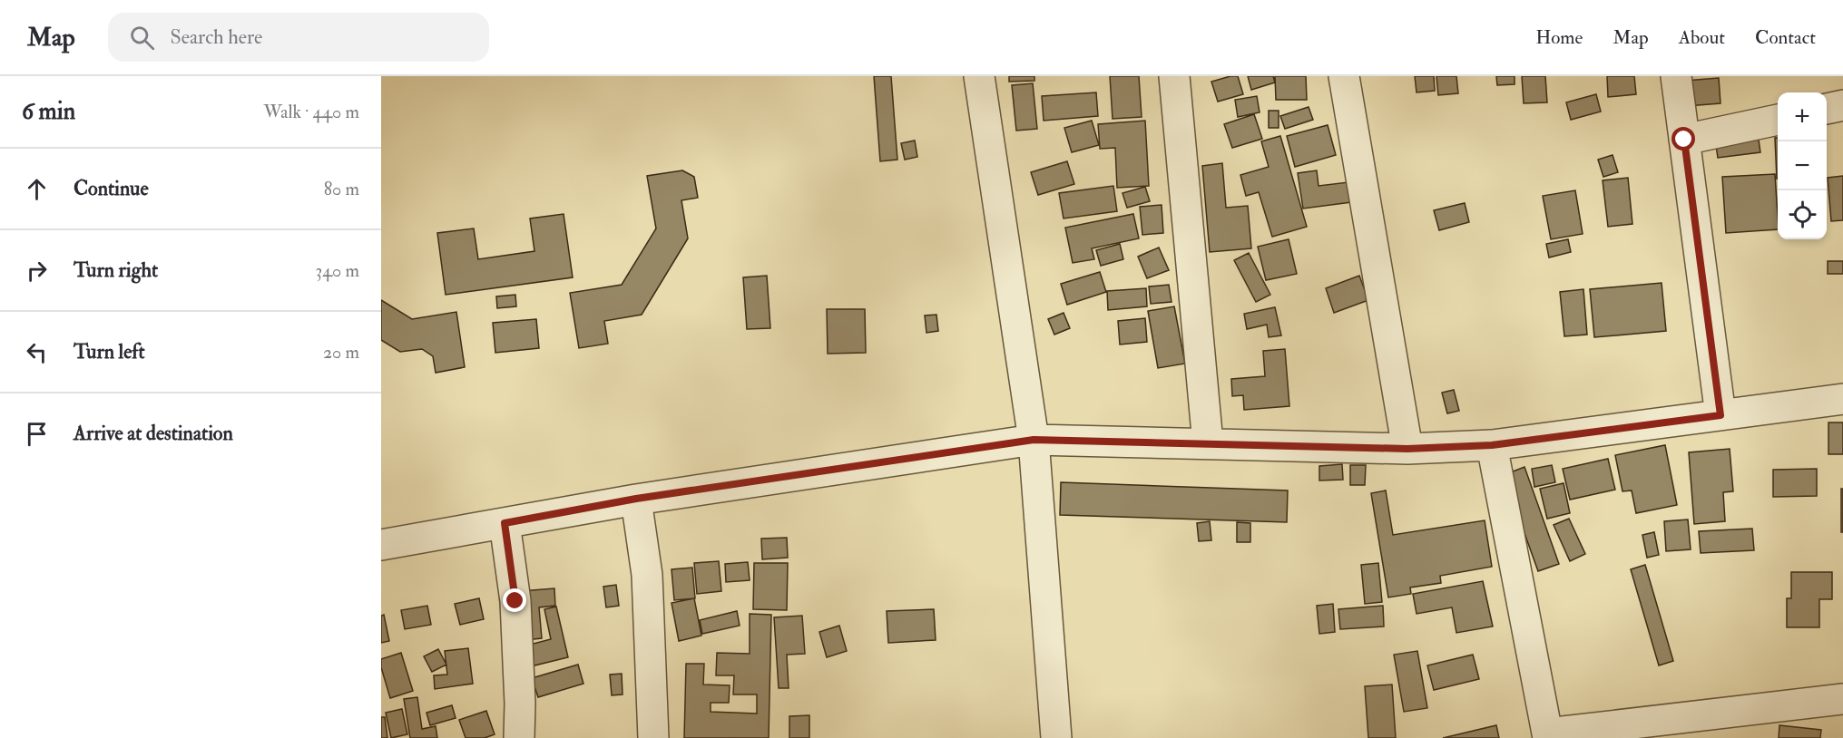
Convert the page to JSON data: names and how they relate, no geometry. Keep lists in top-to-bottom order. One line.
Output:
{"page":{"header":"Map","search":"Search here","nav":["Home","Map","About","Contact"],"heading":["6 min","Walk · 440 m"],"map_buttons":["+","−"],"list":[["Continue","80 m"],["Turn right","340 m"],["Turn left","20 m"],"Arrive at destination"]}}
